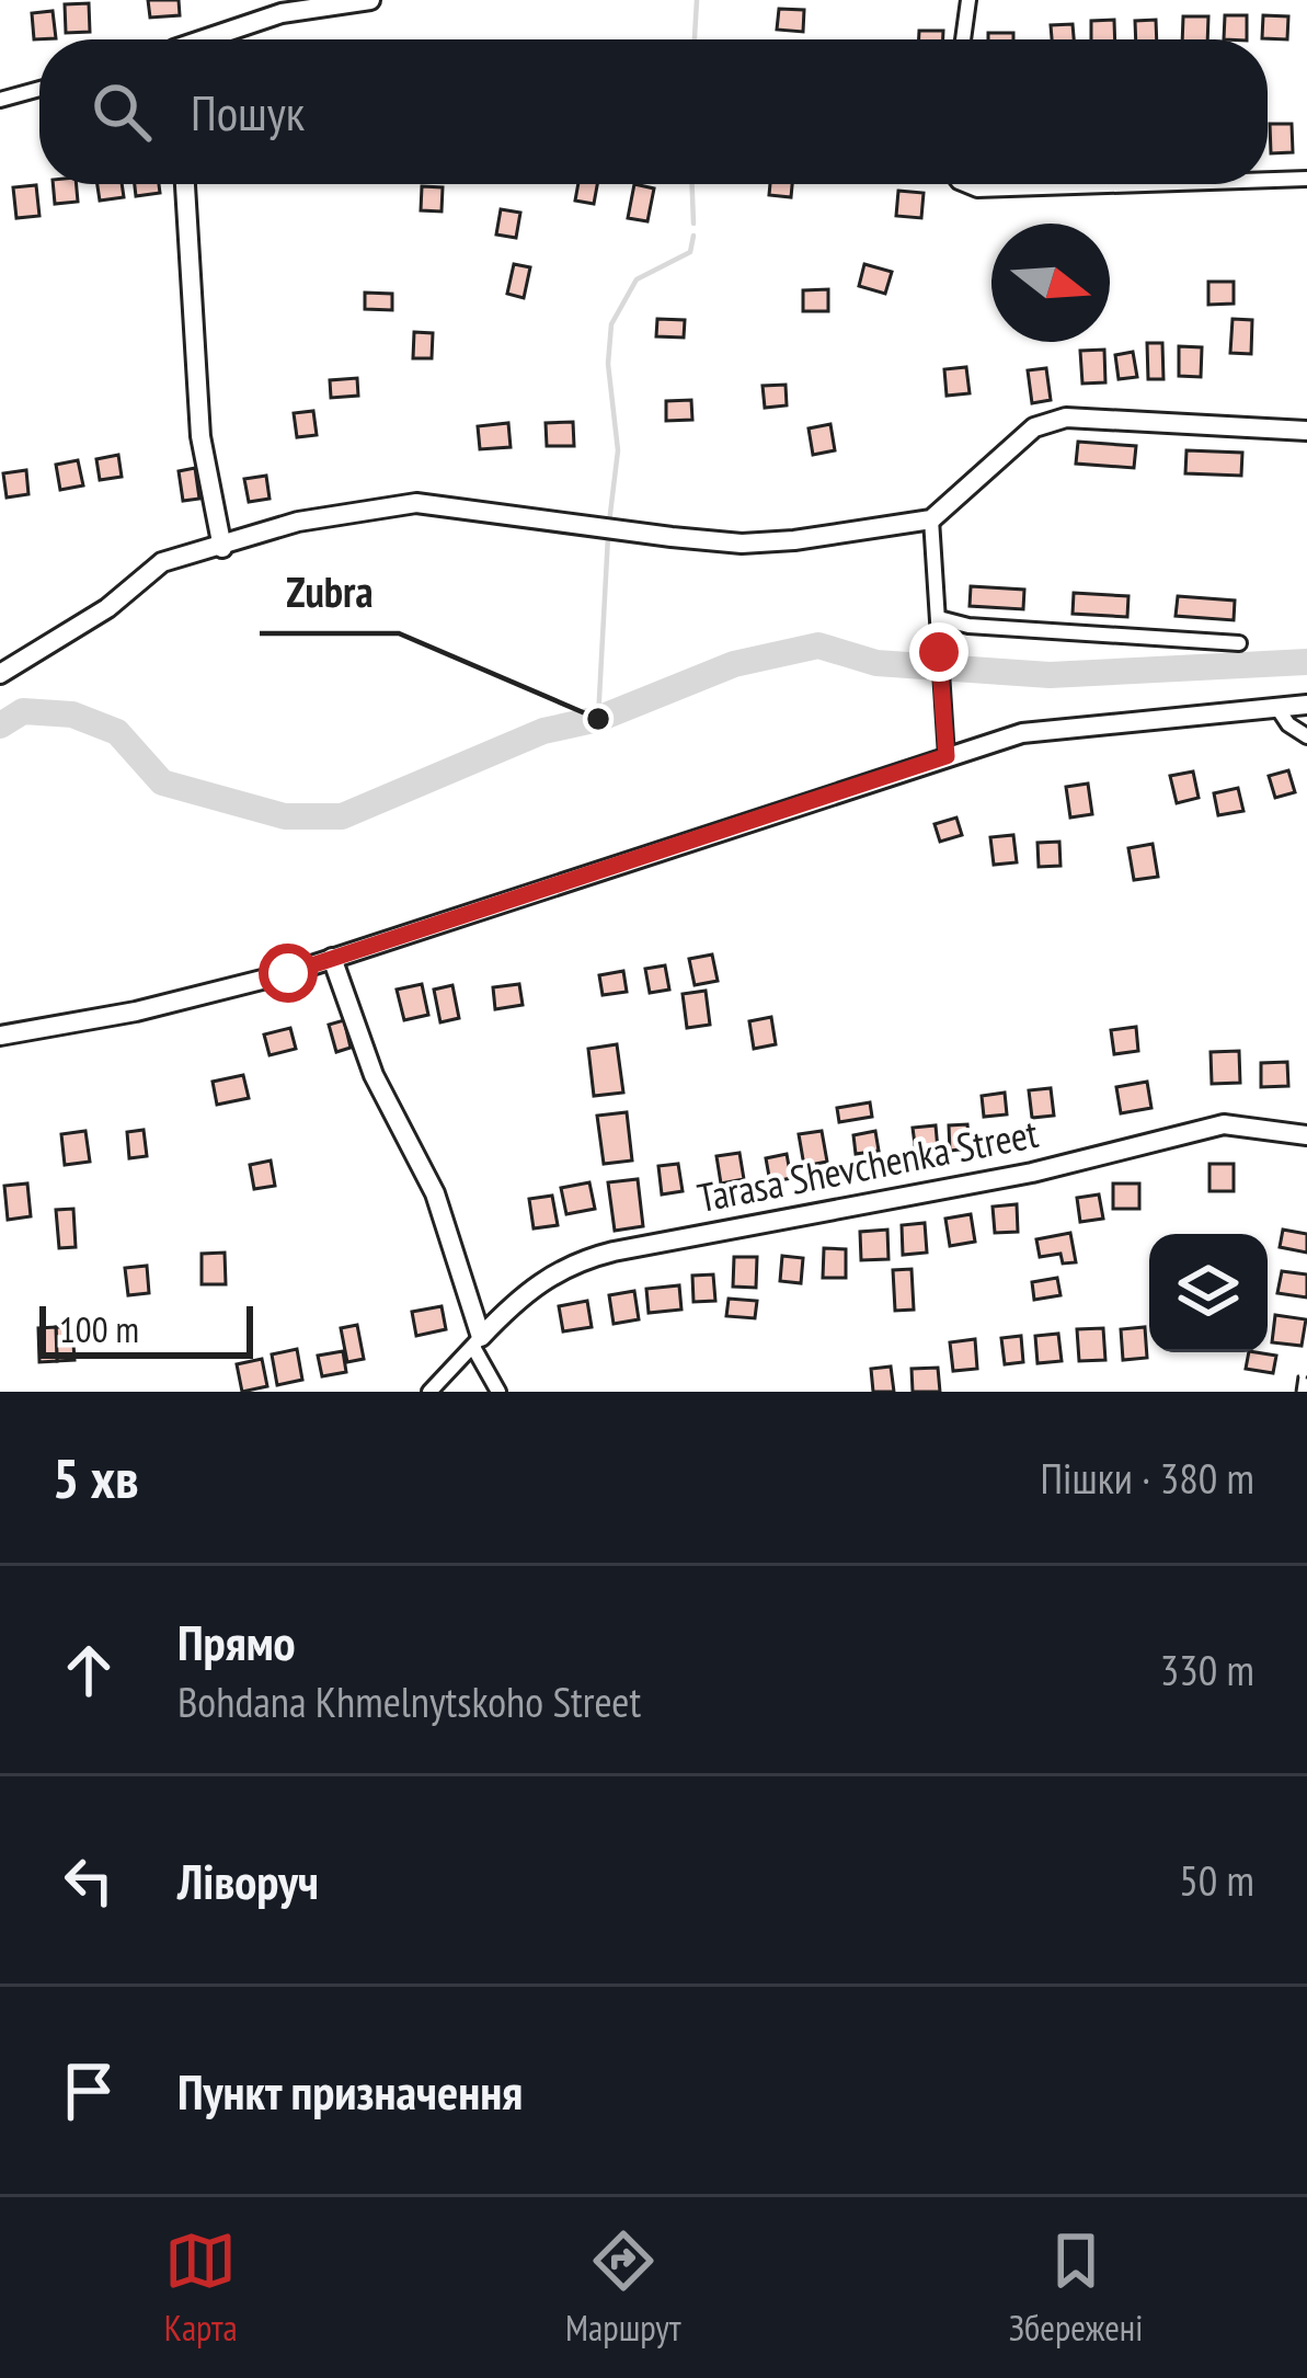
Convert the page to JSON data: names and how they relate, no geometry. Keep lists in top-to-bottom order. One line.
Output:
{"streets":{"street":["Tarasa Shevchenka Street"]},"places":["Zubra"],"scale_bar":"100 m","north":"right","page":{"search":"Пошук","scale":"100 m","heading":["5 хв","Пішки · 380 m"],"list":[["Прямо","Bohdana Khmelnytskoho Street","330 m"],["Ліворуч","50 m"],"Пункт призначення"],"nav":["Карта","Маршрут","Збережені"]}}
